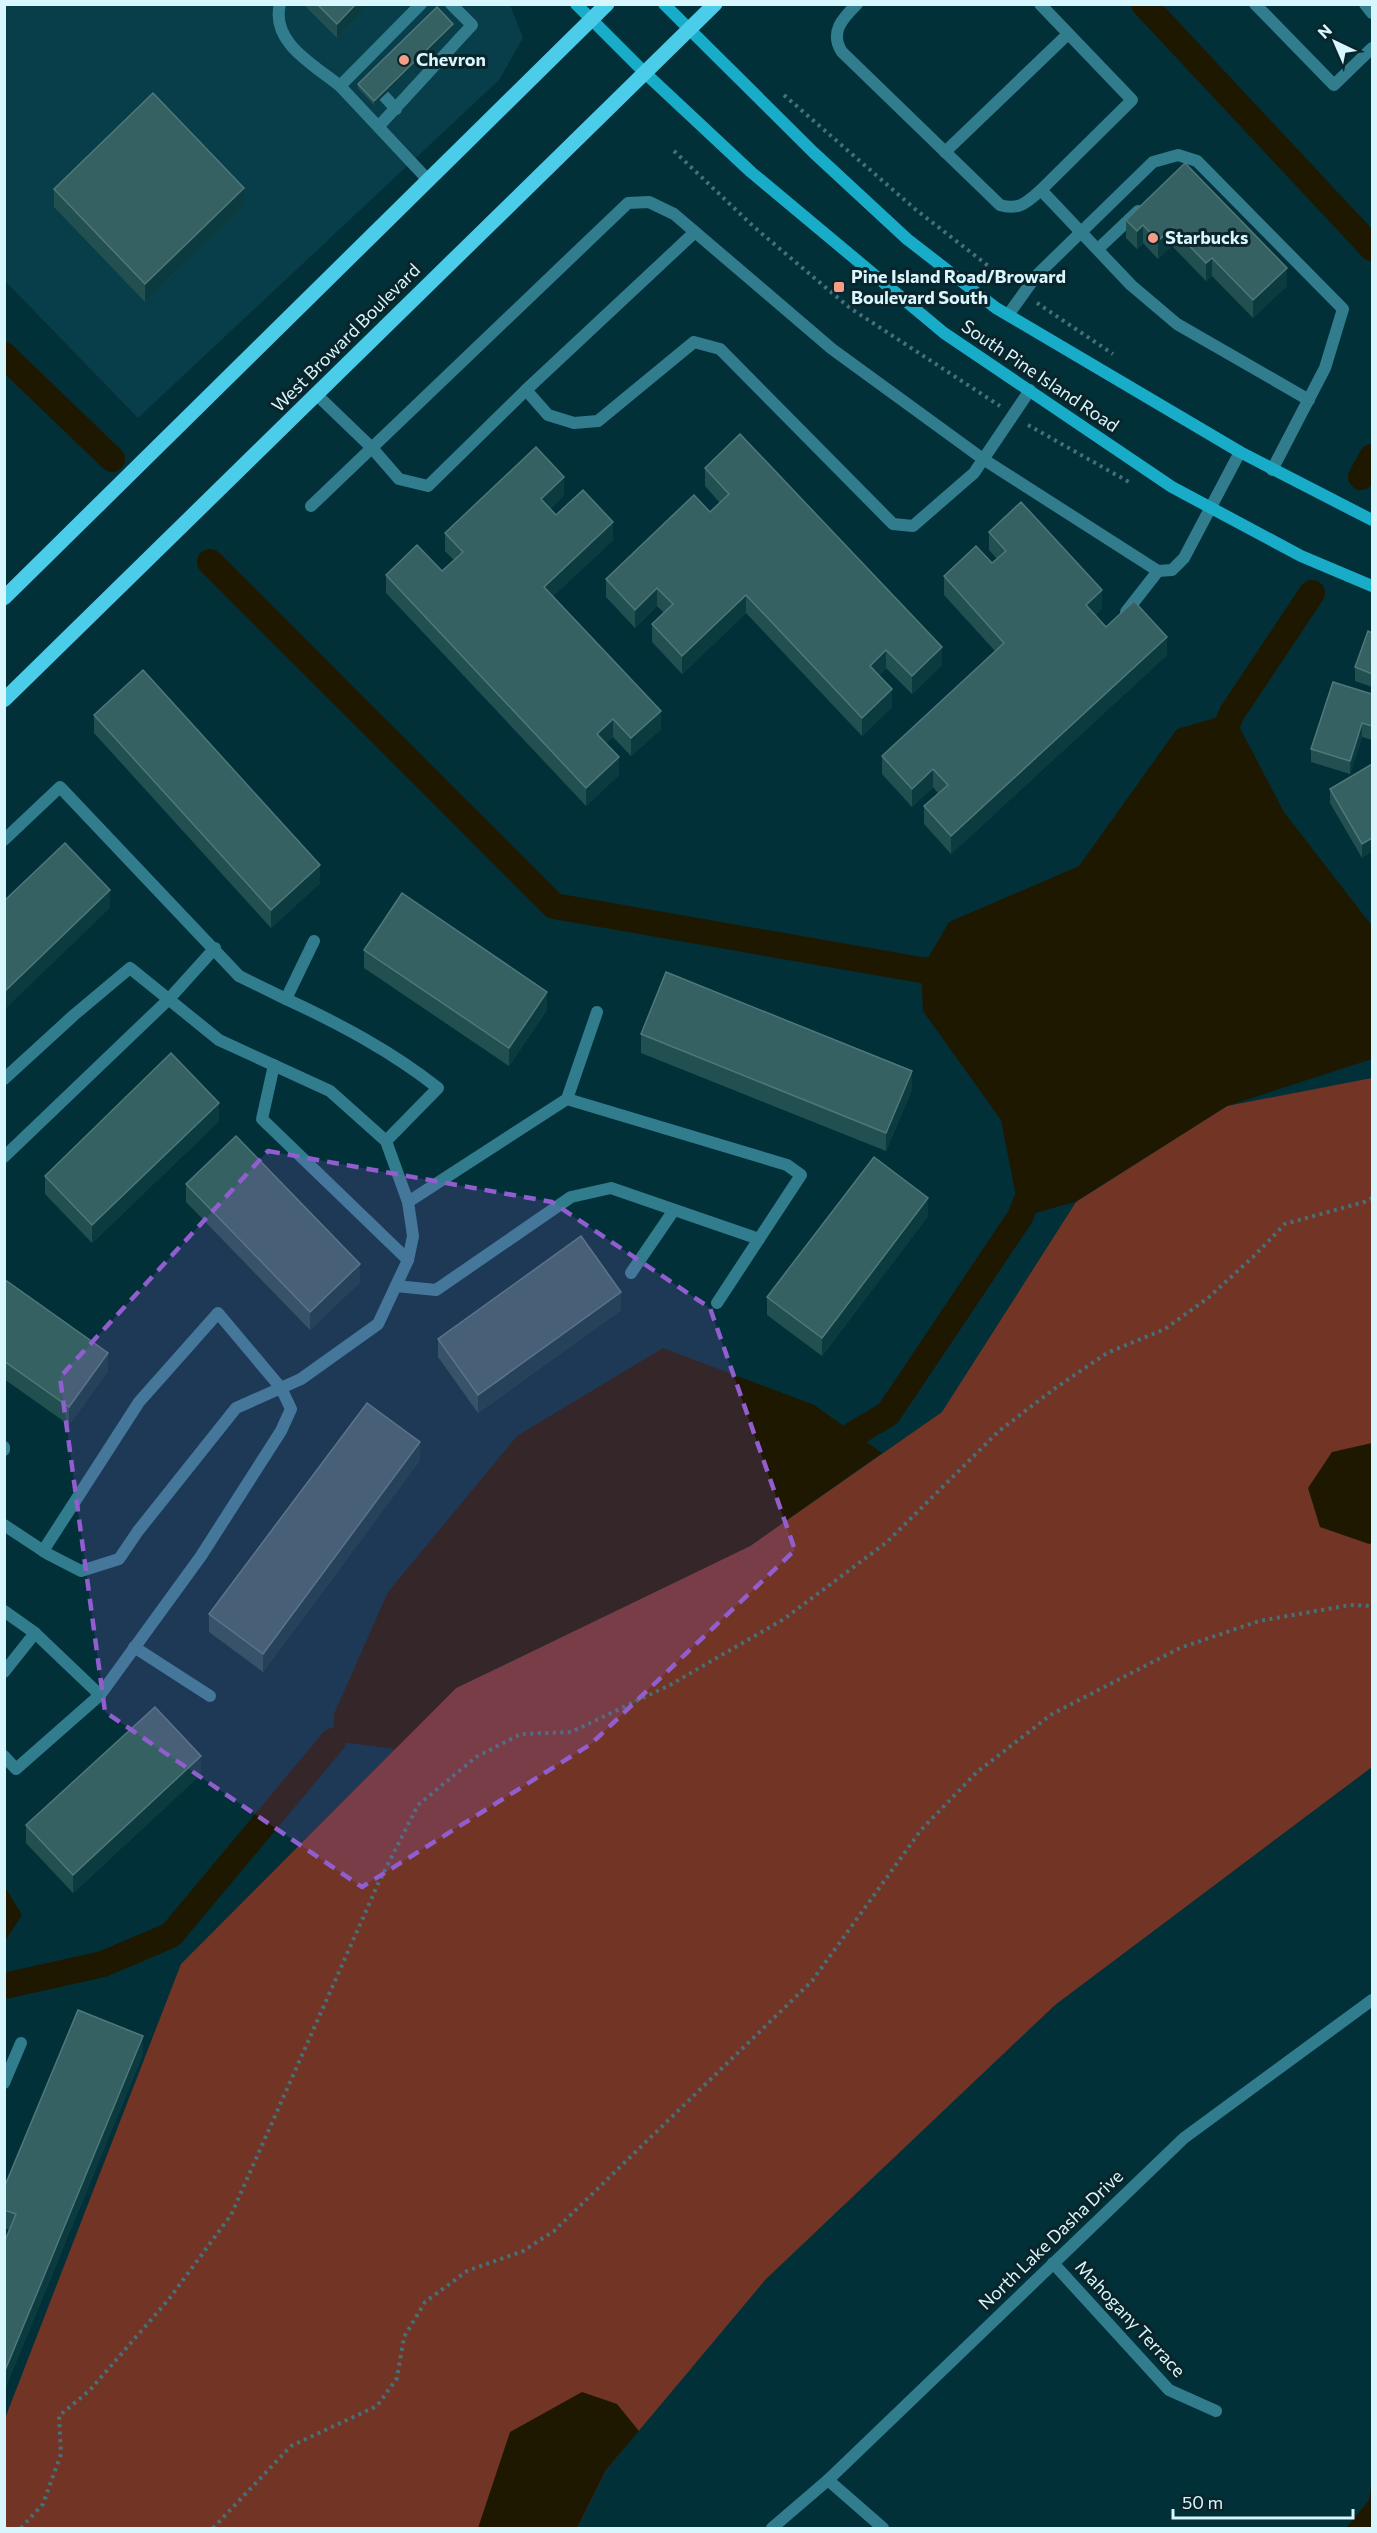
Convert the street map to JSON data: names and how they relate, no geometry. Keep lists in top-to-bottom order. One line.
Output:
{"streets":{"main road":["West Broward Boulevard","South Pine Island Road"],"street":["North Lake Dasha Drive","Mahogany Terrace"]},"crossings":[["West Broward Boulevard","South Pine Island Road"],["North Lake Dasha Drive","Mahogany Terrace"]],"places":{"other":["Chevron","Starbucks"],"transit":["Pine Island Road/Broward Boulevard South"]},"scale_bar":"50 m","north":"top left"}
